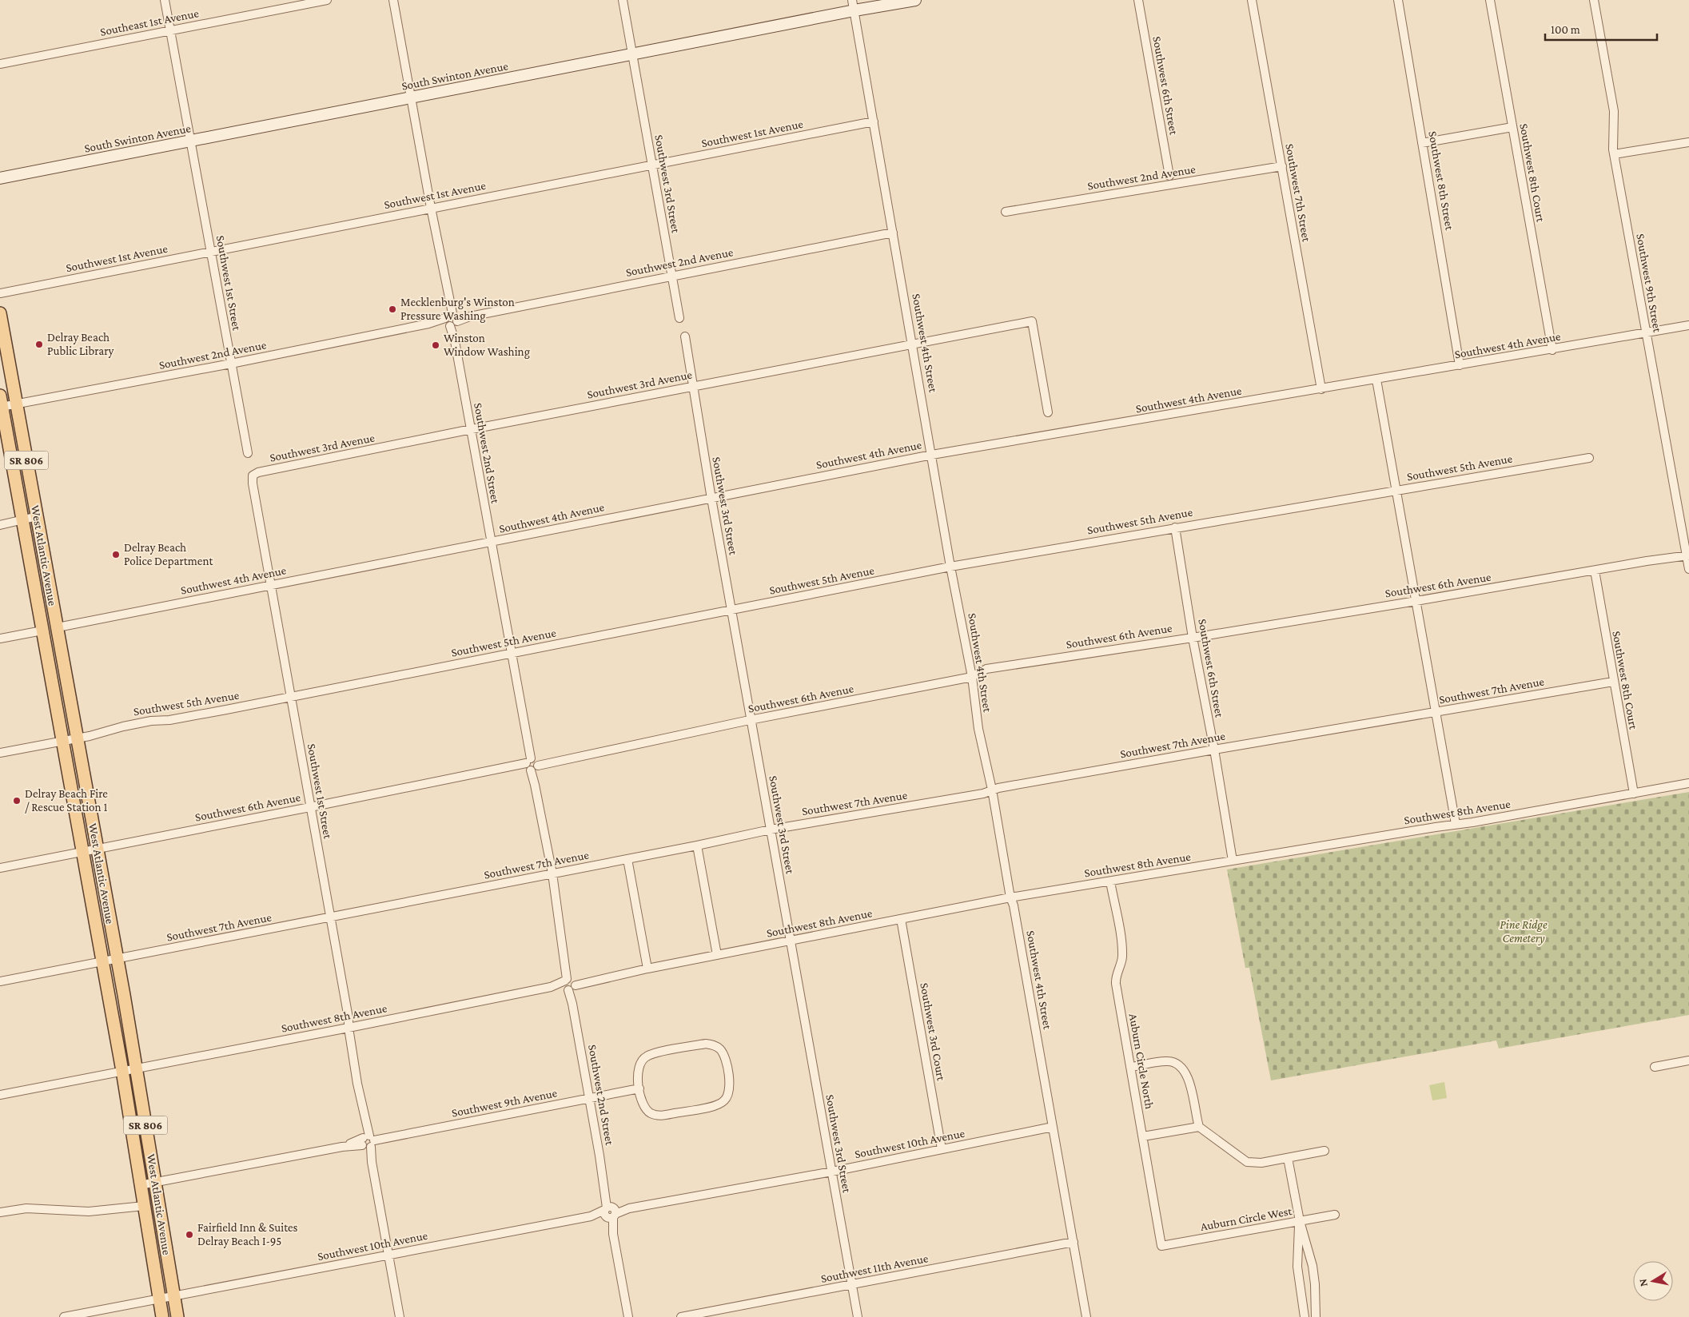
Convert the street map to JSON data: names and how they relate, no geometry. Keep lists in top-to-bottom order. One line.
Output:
{"streets":{"main road":["SR 806","West Atlantic Avenue"],"street":["Southeast 1st Avenue","South Swinton Avenue","Southwest 6th Street","Southwest 1st Avenue","Southwest 8th Court","Southwest 2nd Avenue","Southwest 8th Street","Southwest 3rd Street","Southwest 7th Street","Southwest 1st Street","Southwest 9th Street","Southwest 4th Street","Southwest 4th Avenue","Southwest 3rd Avenue","Southwest 2nd Street","Southwest 5th Avenue","Southwest 6th Avenue","Southwest 7th Avenue","Southwest 8th Avenue","Southwest 3rd Court","Auburn Circle North","Southwest 9th Avenue","Southwest 10th Avenue","Auburn Circle West","Southwest 11th Avenue"]},"crossings":[["Southeast 1st Avenue","Southwest 1st Street"],["South Swinton Avenue","Southwest 3rd Street"],["South Swinton Avenue","Southwest 1st Street"],["South Swinton Avenue","Southwest 4th Street"],["South Swinton Avenue","Southwest 2nd Street"],["Southwest 6th Street","Southwest 5th Avenue"],["Southwest 6th Street","Southwest 6th Avenue"],["Southwest 6th Street","Southwest 7th Avenue"],["Southwest 6th Street","Southwest 8th Avenue"],["Southwest 1st Avenue","Southwest 3rd Street"],["Southwest 1st Avenue","Southwest 1st Street"],["Southwest 1st Avenue","Southwest 4th Street"],["Southwest 1st Avenue","Southwest 2nd Street"],["Southwest 8th Court","Southwest 4th Avenue"],["Southwest 8th Court","Southwest 6th Avenue"],["Southwest 8th Court","Southwest 7th Avenue"],["Southwest 8th Court","Southwest 8th Avenue"],["Southwest 2nd Avenue","Southwest 3rd Street"],["Southwest 2nd Avenue","Southwest 7th Street"],["Southwest 2nd Avenue","Southwest 1st Street"],["Southwest 2nd Avenue","Southwest 4th Street"],["Southwest 2nd Avenue","Southwest 2nd Street"],["Southwest 2nd Avenue","West Atlantic Avenue"],["Southwest 8th Street","Southwest 4th Avenue"],["Southwest 3rd Street","Southwest 4th Avenue"],["Southwest 3rd Street","Southwest 3rd Avenue"],["Southwest 3rd Street","Southwest 5th Avenue"],["Southwest 3rd Street","Southwest 6th Avenue"],["Southwest 3rd Street","Southwest 7th Avenue"],["Southwest 3rd Street","Southwest 8th Avenue"],["Southwest 3rd Street","Southwest 10th Avenue"],["Southwest 3rd Street","Southwest 11th Avenue"],["Southwest 7th Street","Southwest 4th Avenue"],["Southwest 1st Street","Southwest 4th Avenue"],["Southwest 1st Street","Southwest 3rd Avenue"],["Southwest 1st Street","Southwest 5th Avenue"],["Southwest 1st Street","Southwest 6th Avenue"],["Southwest 1st Street","Southwest 7th Avenue"],["Southwest 1st Street","Southwest 8th Avenue"],["Southwest 1st Street","Southwest 9th Avenue"],["Southwest 1st Street","Southwest 10th Avenue"],["Southwest 9th Street","Southwest 4th Avenue"],["Southwest 9th Street","Southwest 6th Avenue"],["Southwest 4th Street","Southwest 4th Avenue"],["Southwest 4th Street","Southwest 3rd Avenue"],["Southwest 4th Street","Southwest 5th Avenue"],["Southwest 4th Street","Southwest 6th Avenue"],["Southwest 4th Street","Southwest 7th Avenue"],["Southwest 4th Street","Southwest 8th Avenue"],["Southwest 4th Street","Southwest 10th Avenue"],["Southwest 4th Street","Southwest 11th Avenue"],["Southwest 4th Avenue","Southwest 2nd Street"],["Southwest 4th Avenue","West Atlantic Avenue"],["Southwest 3rd Avenue","Southwest 2nd Street"],["Southwest 2nd Street","Southwest 5th Avenue"],["Southwest 2nd Street","Southwest 6th Avenue"],["Southwest 2nd Street","Southwest 7th Avenue"],["Southwest 2nd Street","Southwest 8th Avenue"],["Southwest 2nd Street","Southwest 9th Avenue"],["Southwest 2nd Street","Southwest 10th Avenue"],["Southwest 5th Avenue","West Atlantic Avenue"],["West Atlantic Avenue","Southwest 6th Avenue"],["West Atlantic Avenue","Southwest 7th Avenue"],["West Atlantic Avenue","Southwest 8th Avenue"],["West Atlantic Avenue","Southwest 9th Avenue"],["West Atlantic Avenue","Southwest 10th Avenue"],["Southwest 8th Avenue","Southwest 3rd Court"],["Southwest 8th Avenue","Auburn Circle North"],["Southwest 3rd Court","Southwest 10th Avenue"],["Auburn Circle North","Auburn Circle West"]],"parks":["Pine Ridge Cemetery"],"places":["Mecklenburg's Winston Pressure Washing","Delray Beach Public Library","Winston Window Washing","Delray Beach Police Department","Delray Beach Fire / Rescue Station 1","Fairfield Inn & Suites Delray Beach I-95"],"scale_bar":"100 m","north":"left"}
